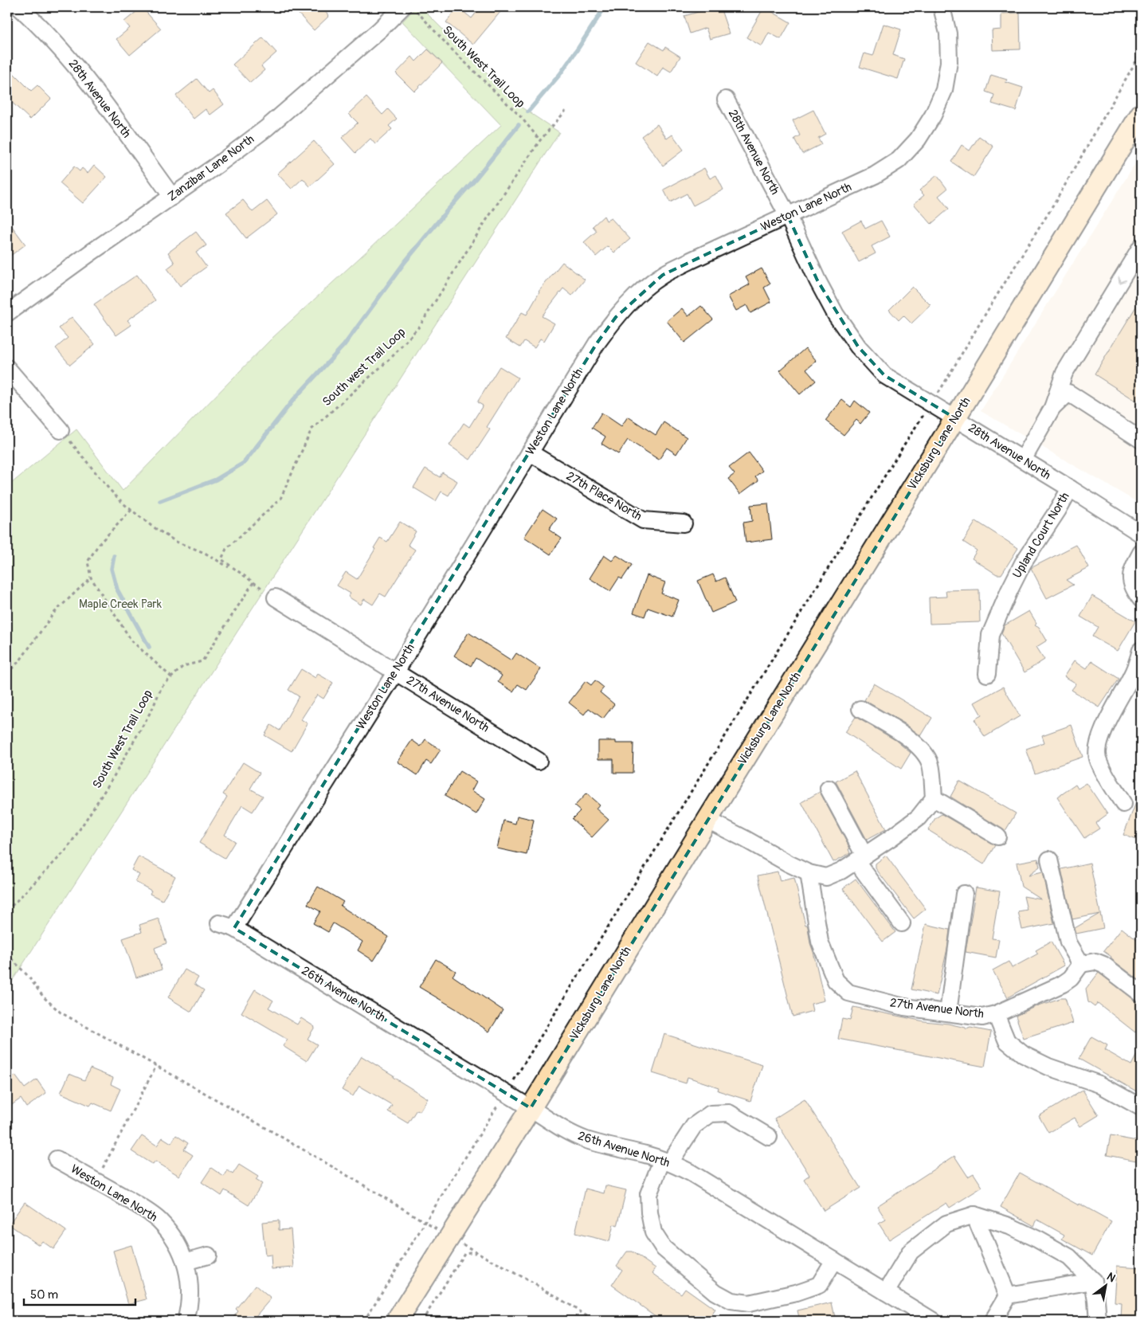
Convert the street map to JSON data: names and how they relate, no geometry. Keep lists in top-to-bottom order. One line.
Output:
{"streets":{"main road":["Vicksburg Lane North"],"street":["28th Avenue North","Zanzibar Lane North","Weston Lane North","27th Place North","Upland Court North","27th Avenue North","26th Avenue North"],"path":["South West Trail Loop","South west Trail Loop"]},"crossings":[["South West Trail Loop","South west Trail Loop"],["28th Avenue North","Zanzibar Lane North"],["28th Avenue North","Weston Lane North"],["28th Avenue North","Vicksburg Lane North"],["28th Avenue North","Upland Court North"],["Weston Lane North","27th Place North"],["Weston Lane North","27th Avenue North"],["Weston Lane North","26th Avenue North"],["Vicksburg Lane North","26th Avenue North"]],"parks":["Maple Creek Park"],"scale_bar":"50 m","north":"top right"}
